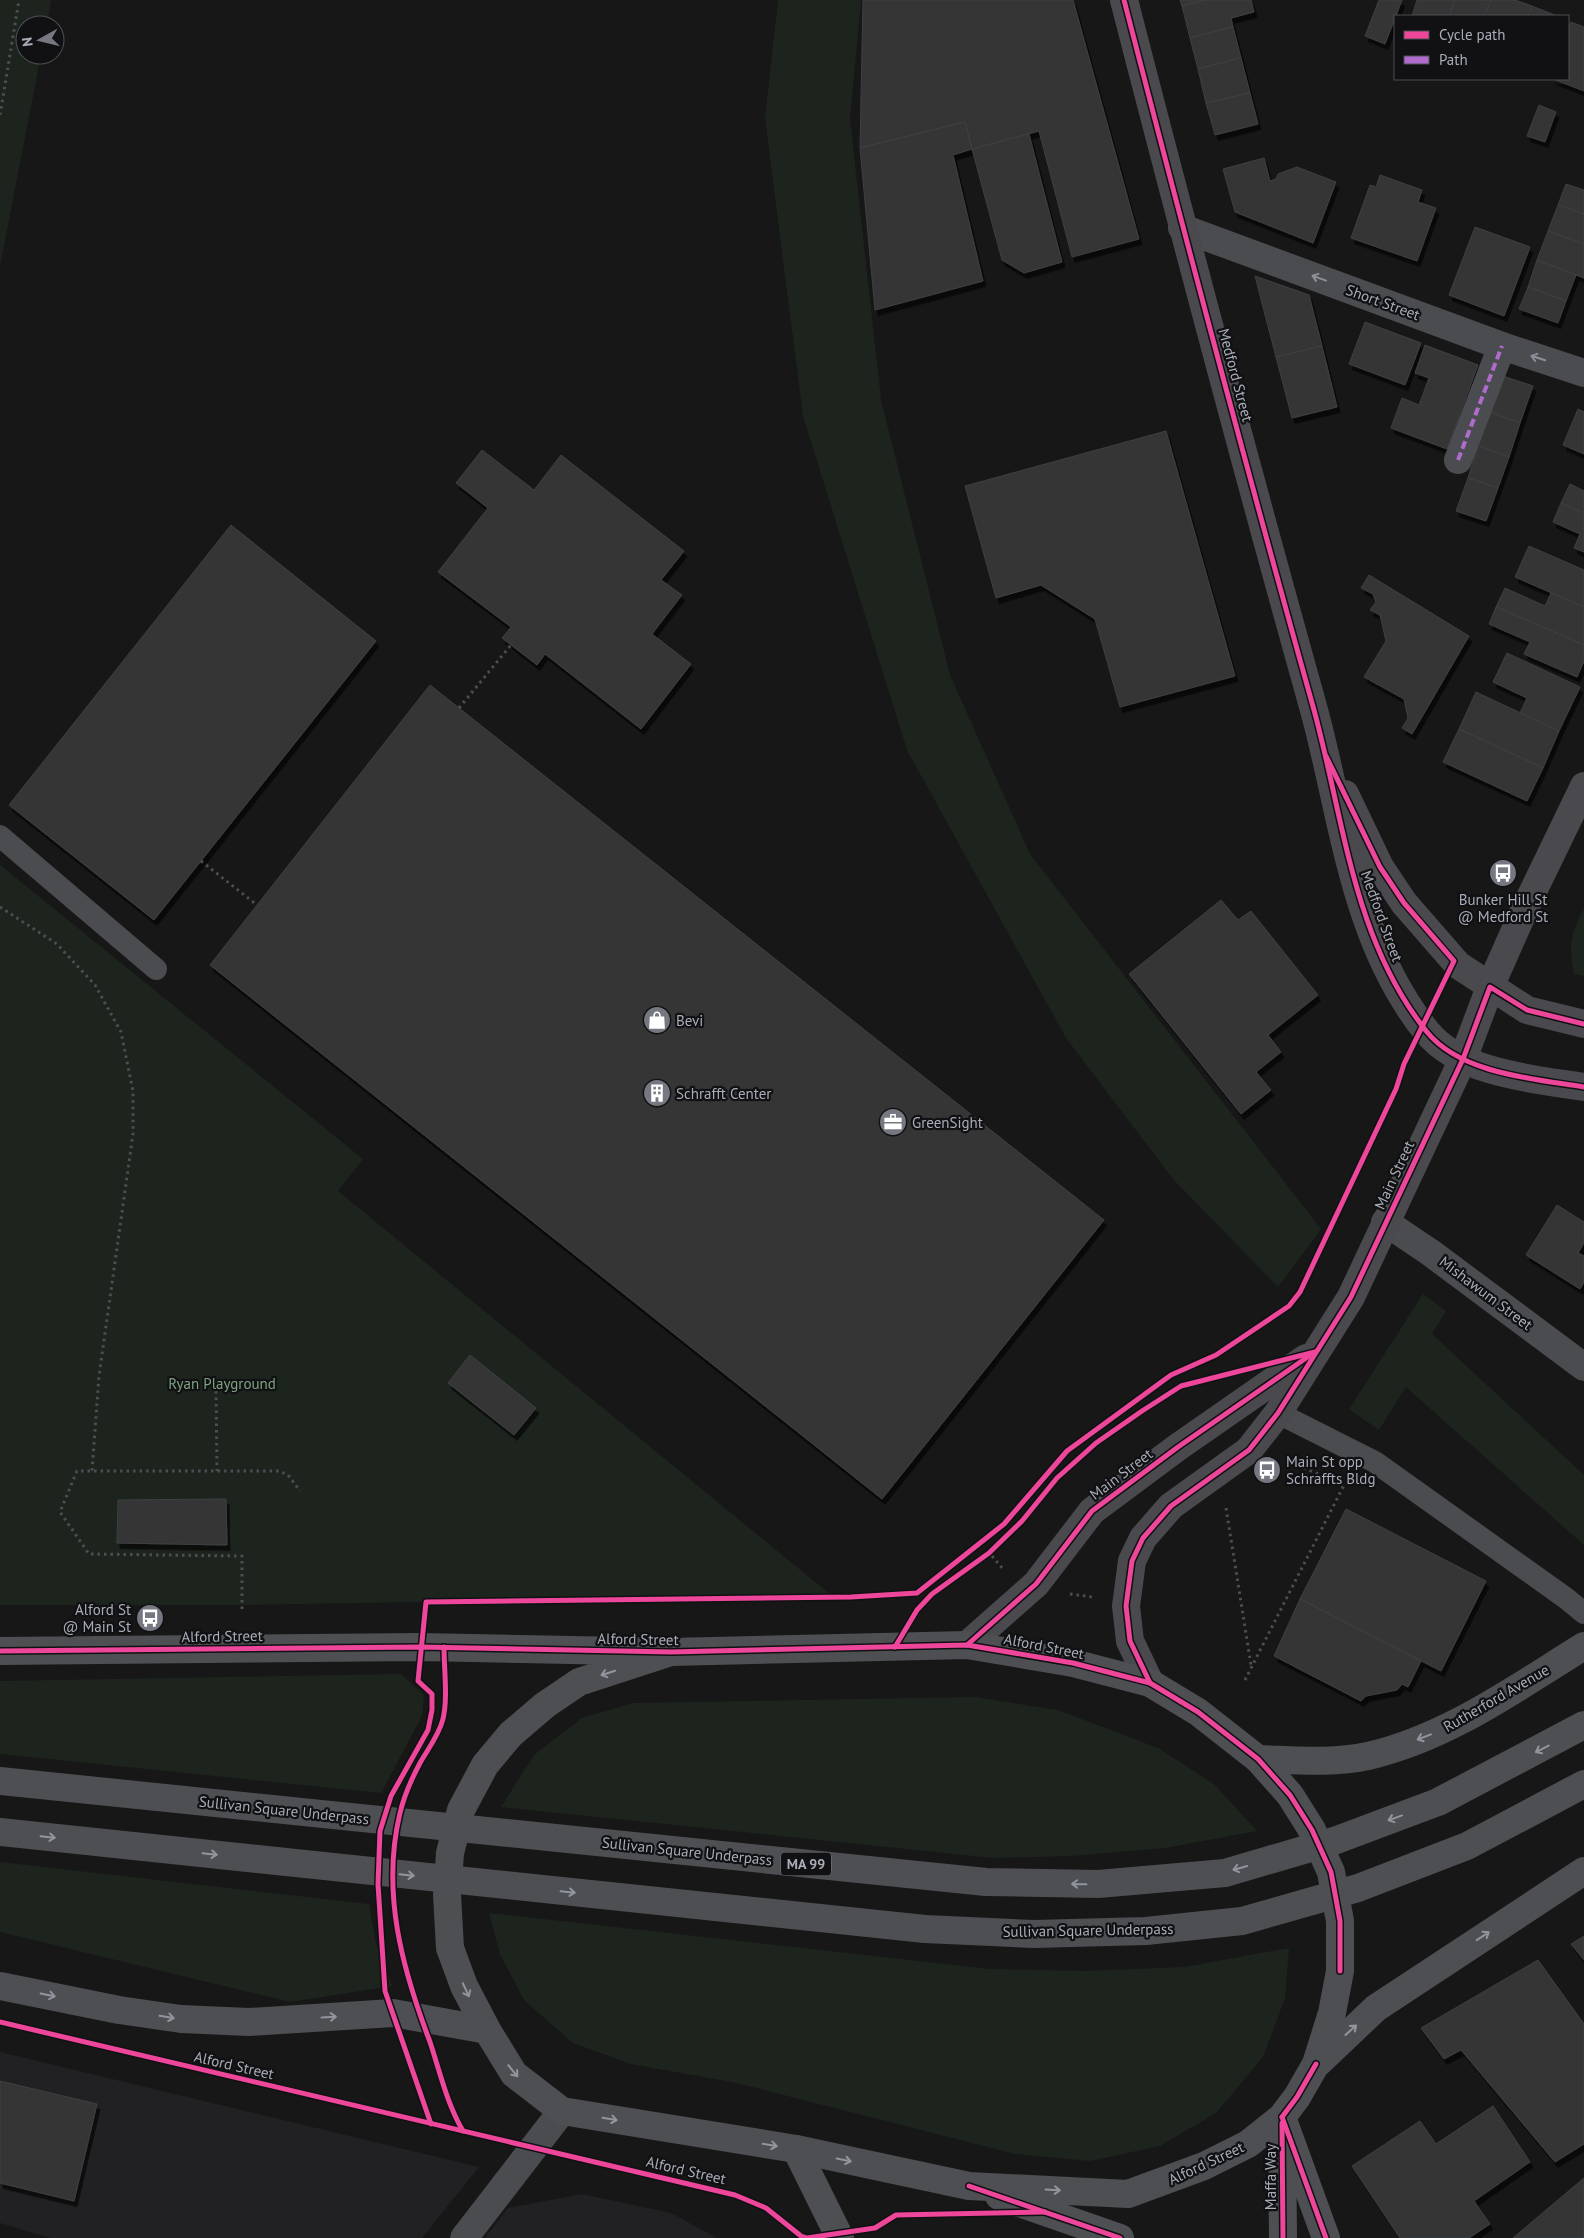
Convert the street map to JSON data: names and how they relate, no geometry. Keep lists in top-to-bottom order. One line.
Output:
{"streets":{"main road":["Medford Street","Main Street","Alford Street","Rutherford Avenue","Sullivan Square Underpass","MA 99","Maffa Way"],"street":["Short Street","Mishawum Street"]},"crossings":[["Short Street","Medford Street"],["Medford Street","Main Street"],["Main Street","Mishawum Street"],["Main Street","Alford Street"],["Alford Street","Rutherford Avenue"],["Alford Street","Maffa Way"]],"one_way":["Short Street"],"parks":["Ryan Playground"],"places":{"bus stop":["Bunker Hill St @ Medford St","Main St opp Schraffts Bldg","Alford St @ Main St"],"shop":["Bevi"],"building":["Schrafft Center"],"office":["GreenSight"]},"legend":["Cycle path","Path"],"north":"left"}
